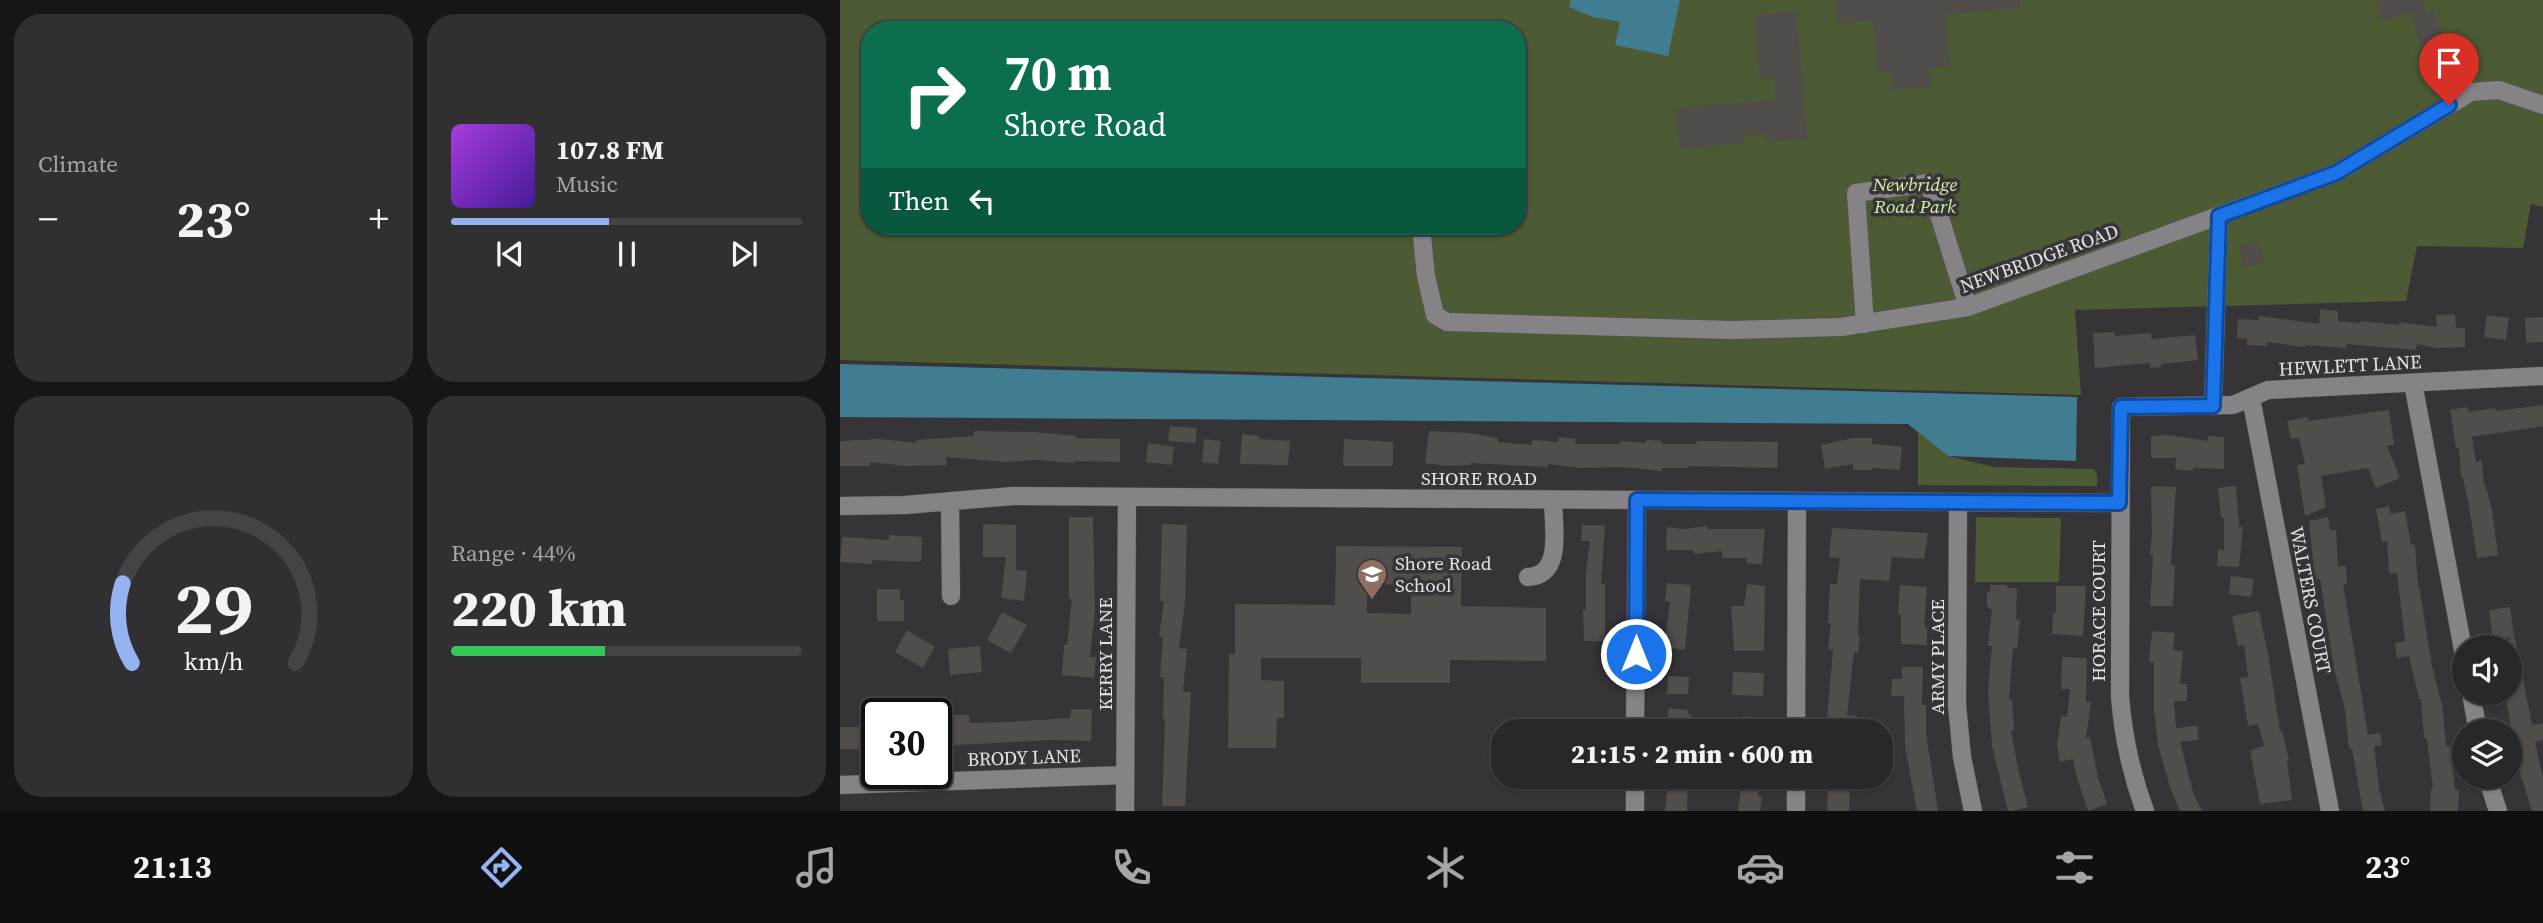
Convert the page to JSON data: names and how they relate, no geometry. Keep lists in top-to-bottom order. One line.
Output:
{"streets":{"street":["NEWBRIDGE ROAD","HEWLETT LANE","SHORE ROAD","WALTERS COURT","HORACE COURT","KERRY LANE","ARMY PLACE","BRODY LANE"]},"crossings":[["HEWLETT LANE","WALTERS COURT"],["HEWLETT LANE","HORACE COURT"],["SHORE ROAD","HORACE COURT"],["SHORE ROAD","KERRY LANE"],["SHORE ROAD","ARMY PLACE"],["KERRY LANE","BRODY LANE"]],"parks":["Newbridge Road Park"],"places":{"school or university":["Shore Road School"]},"page":{"tile":["Climate",["Range · 44%","220 km"]],"turn":["70 m","Shore Road"],"song":["107.8 FM","Music"],"then":"Then","heat":["−","23°","+"],"limit":"30","trip":"21:15 · 2 min · 600 m","tabs":["21:13","23°"],"gauge":["29","km/h"]}}
